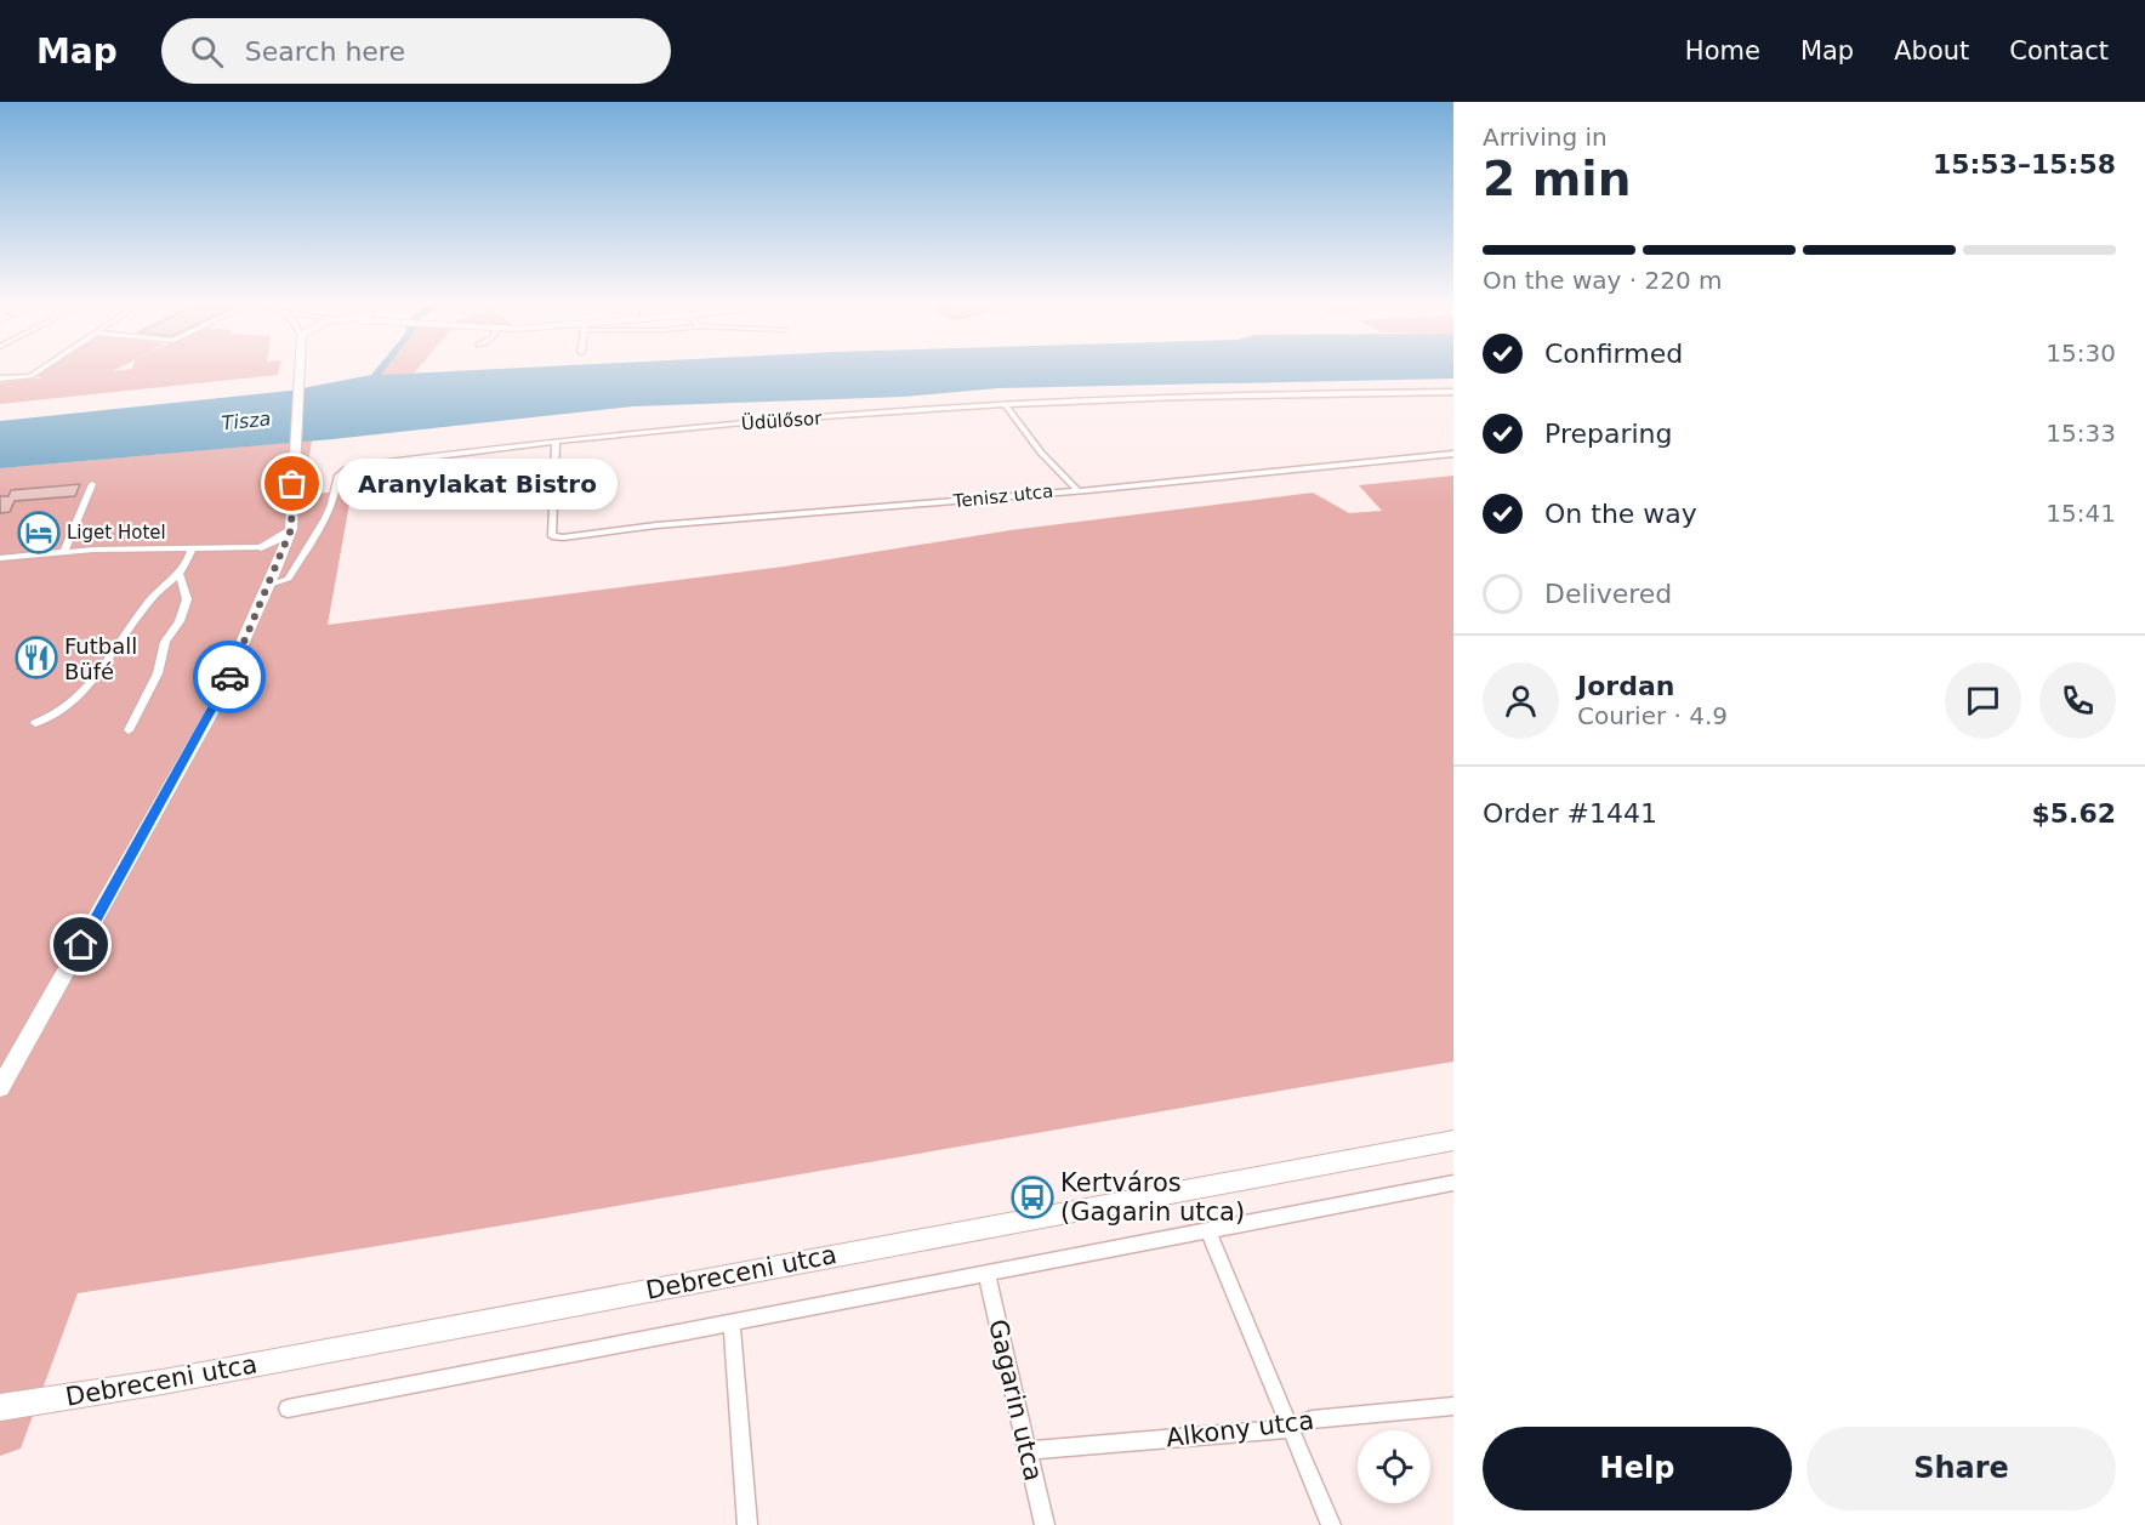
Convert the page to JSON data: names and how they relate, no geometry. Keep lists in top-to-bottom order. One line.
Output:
{"streets":{"main road":["Debreceni utca"],"street":["Üdülősor","Tenisz utca","Gagarin utca","Alkony utca"]},"crossings":[["Üdülősor","Tenisz utca"],["Debreceni utca","Gagarin utca"],["Gagarin utca","Alkony utca"]],"water":["Tisza"],"places":{"other":["Aranylakat Bistro"],"hotel":["Liget Hotel"],"restaurant":["Futball Büfé"],"bus stop":["Kertváros (Gagarin utca)"]},"page":{"header":"Map","search":"Search here","nav":["Home","Map","About","Contact"],"heading":["2 min","Arriving in","15:53–15:58"],"panel":["Jordan","Courier · 4.9","Order #1441","$5.62"],"bar":"On the way · 220 m","list":[["Confirmed","15:30"],["Preparing","15:33"],["On the way","15:41"],"Delivered"],"bubble":"Aranylakat Bistro","buttons":["Help","Share"]}}
